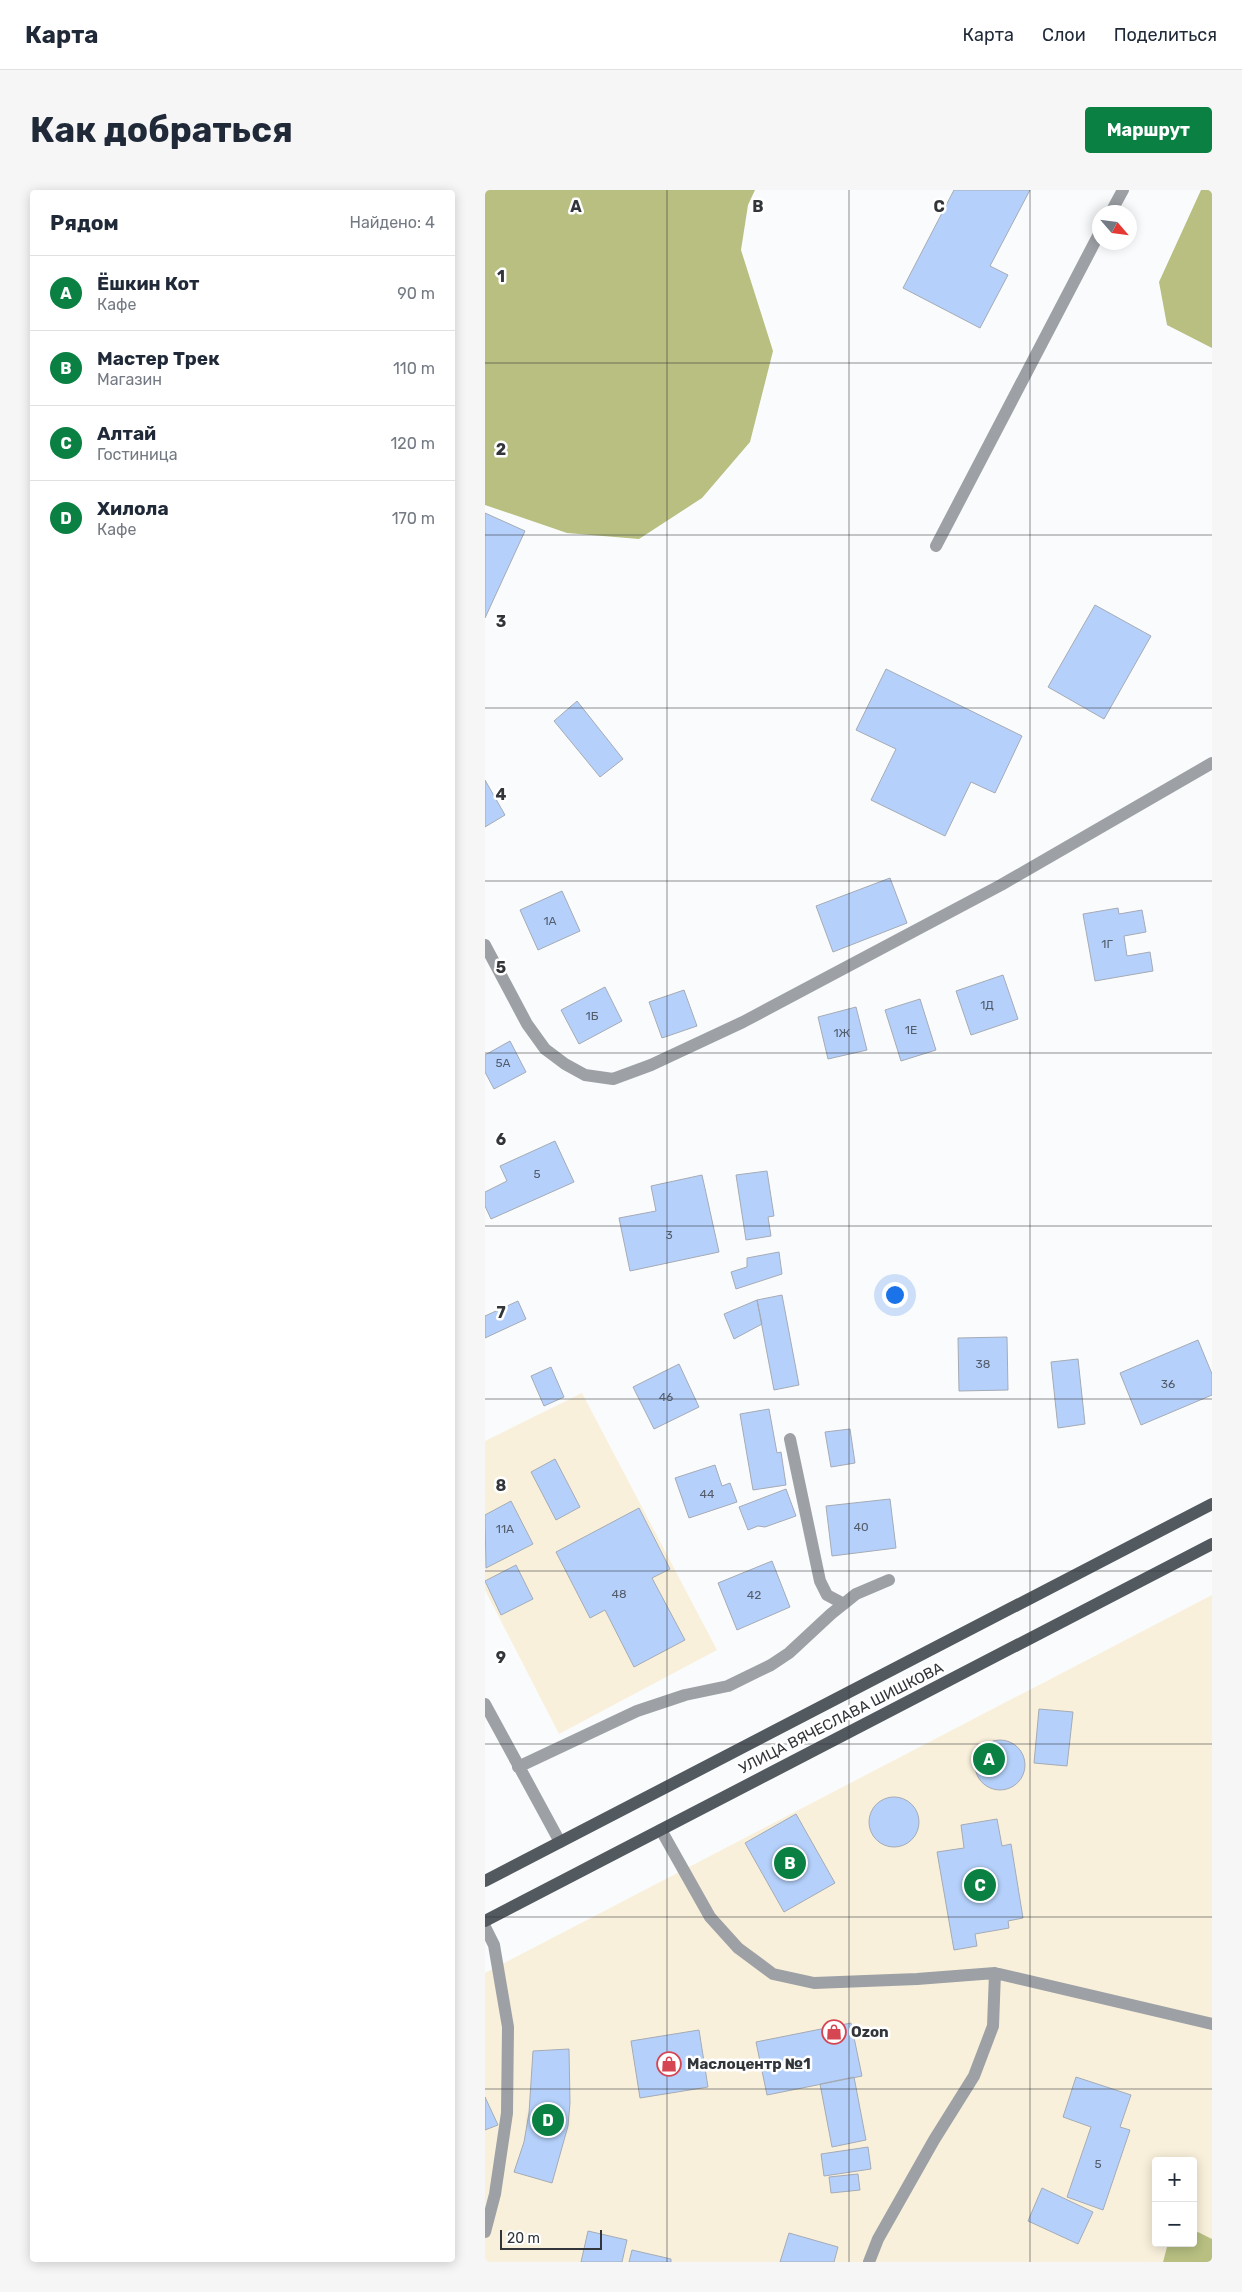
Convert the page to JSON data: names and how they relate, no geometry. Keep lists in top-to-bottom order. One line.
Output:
{"streets":{"main road":["УЛИЦА ВЯЧЕСЛАВА ШИШКОВА"]},"places":{"shop":["Ozon","Маслоцентр №1"]},"house_numbers":["1А","1Г","1Д","1Б","1Е","1Ж","5А","5","3","38","36","46","44","40","11А","48","42","5"],"scale_bar":"20 m","north":"bottom right","page":{"header":"Карта","nav":["Карта","Слои","Поделиться"],"buttons":"Маршрут","title":"Как добраться","heading":["Рядом","Найдено: 4"],"list":[{"mark":"A","name":"Ёшкин Кот","note":"Кафе","value":"90 m"},{"mark":"B","name":"Мастер Трек","note":"Магазин","value":"110 m"},{"mark":"C","name":"Алтай","note":"Гостиница","value":"120 m"},{"mark":"D","name":"Хилола","note":"Кафе","value":"170 m"}],"pins":["A","B","C","D"],"map_buttons":["+","−"],"scale":"20 m"},"grid":{"columns":["A","B","C"],"rows":["1","2","3","4","5","6","7","8","9"]}}
